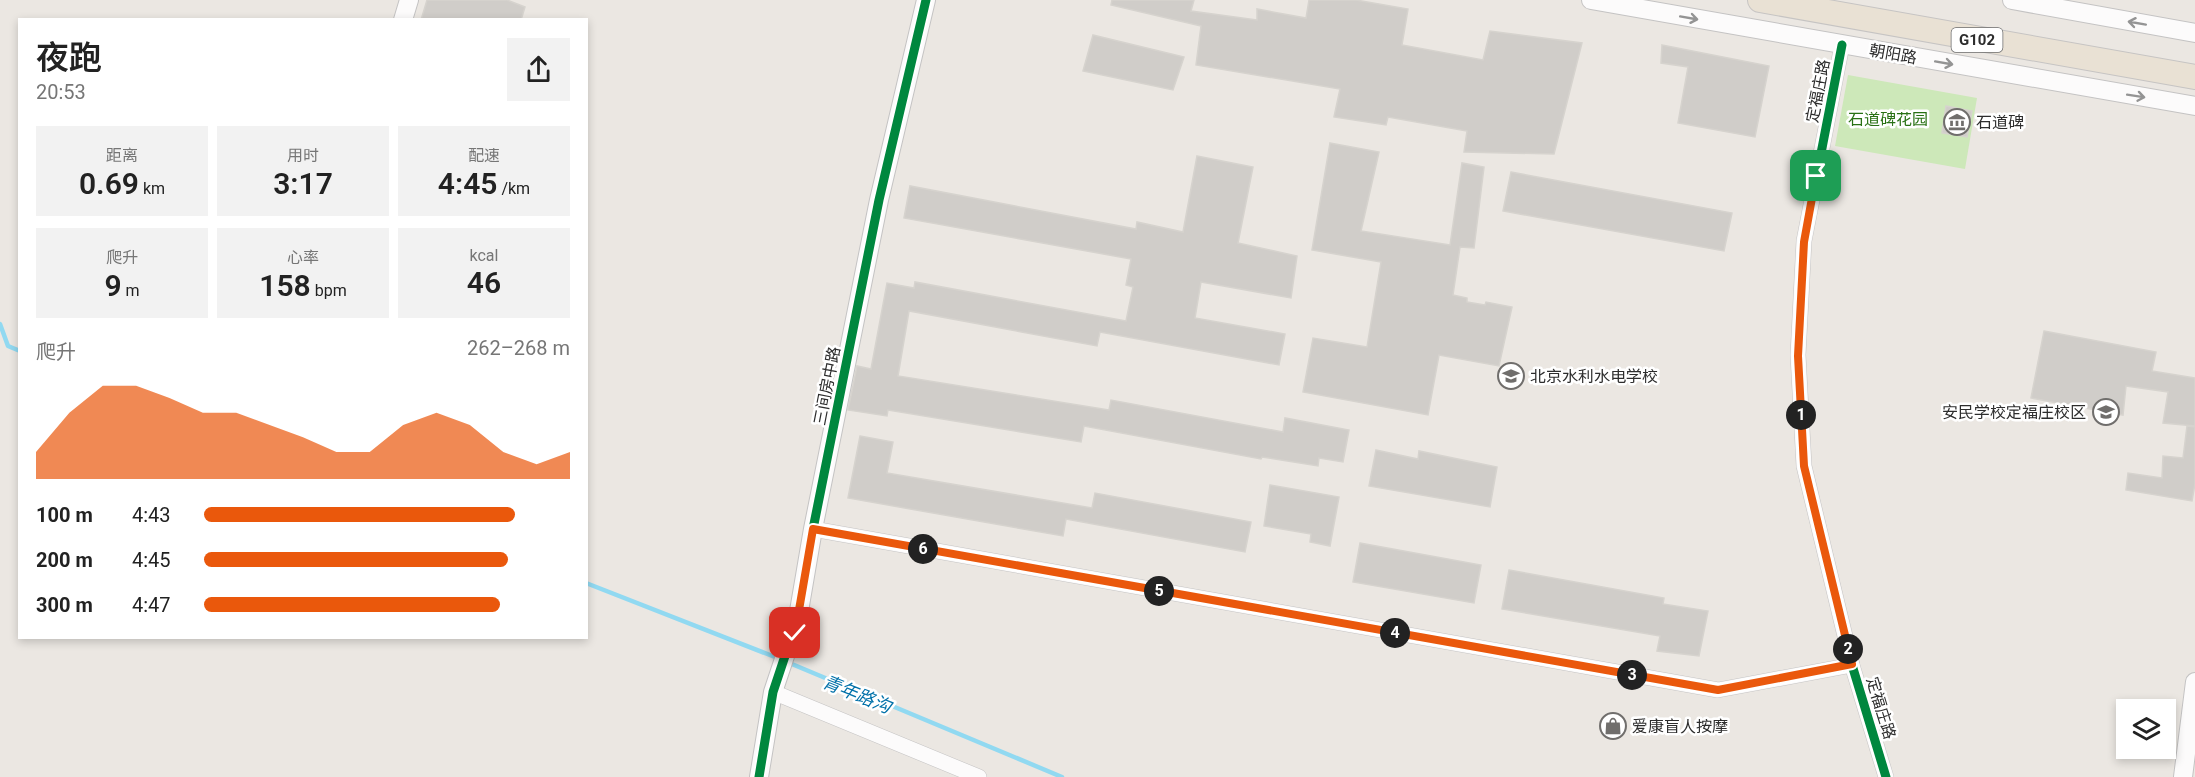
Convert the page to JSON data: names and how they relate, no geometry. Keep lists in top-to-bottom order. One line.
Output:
{"streets":{"highway":["G102","朝阳路"],"street":["定福庄路","三间房中路"]},"crossings":[["朝阳路","定福庄路"]],"water":["青年路沟"],"parks":["石道碑花园"],"places":{"museum":["石道碑"],"school or university":["北京水利水电学校","安民学校定福庄校区"],"shop":["爱康盲人按摩"]},"page":{"heading":["夜跑","20:53"],"stats":[["距离","0.69 km"],["用时","3:17"],["配速","4:45 /km"],["爬升","9 m"],["心率","158 bpm"],["kcal","46"]],"chart":["爬升","262–268 m"],"pins":["1","6","5","4","2","3"],"list":[{"name":"100 m","note":"4:43"},{"name":"200 m","note":"4:45"},{"name":"300 m","note":"4:47"}]}}
